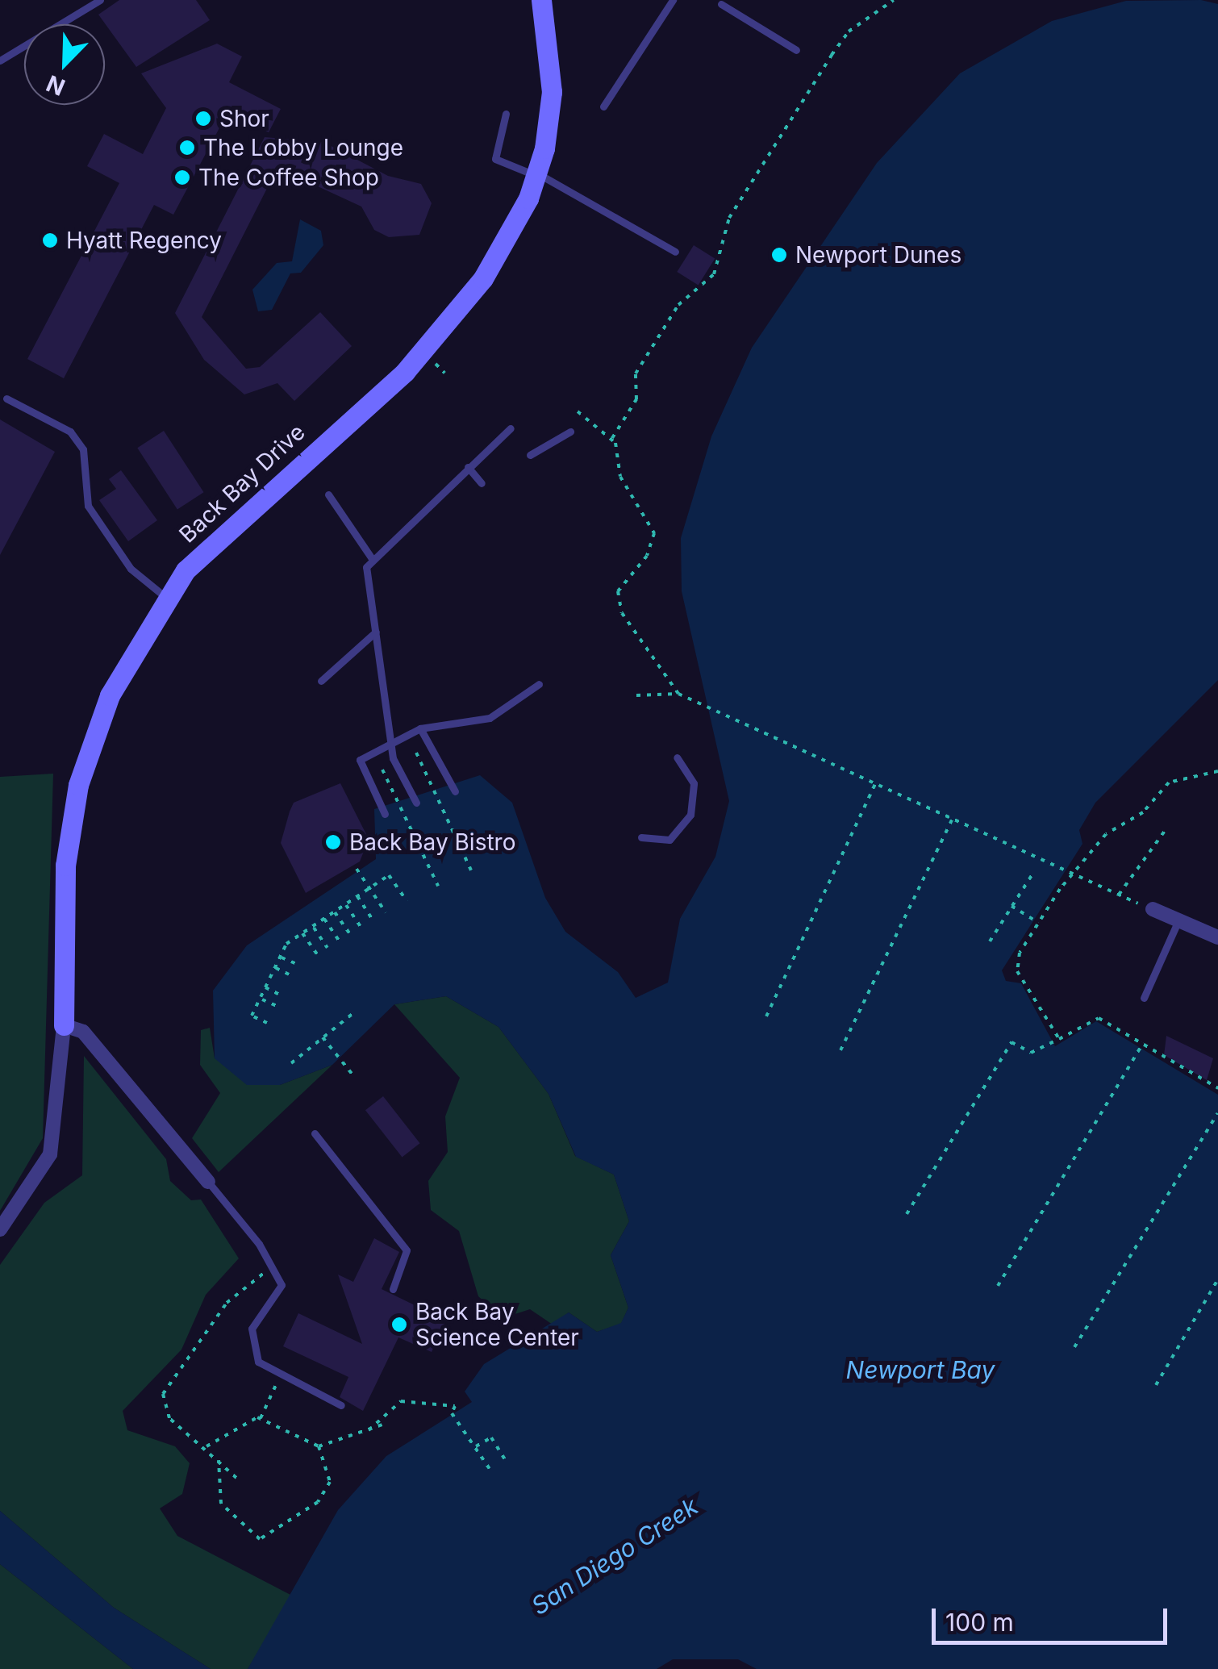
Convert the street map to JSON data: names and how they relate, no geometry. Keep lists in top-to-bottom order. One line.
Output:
{"streets":{"street":["Back Bay Drive"]},"water":["Newport Bay","San Diego Creek"],"places":["Shor","The Lobby Lounge","The Coffee Shop","Hyatt Regency","Newport Dunes","Back Bay Bistro","Back Bay Science Center"],"scale_bar":"100 m","north":"bottom left"}
